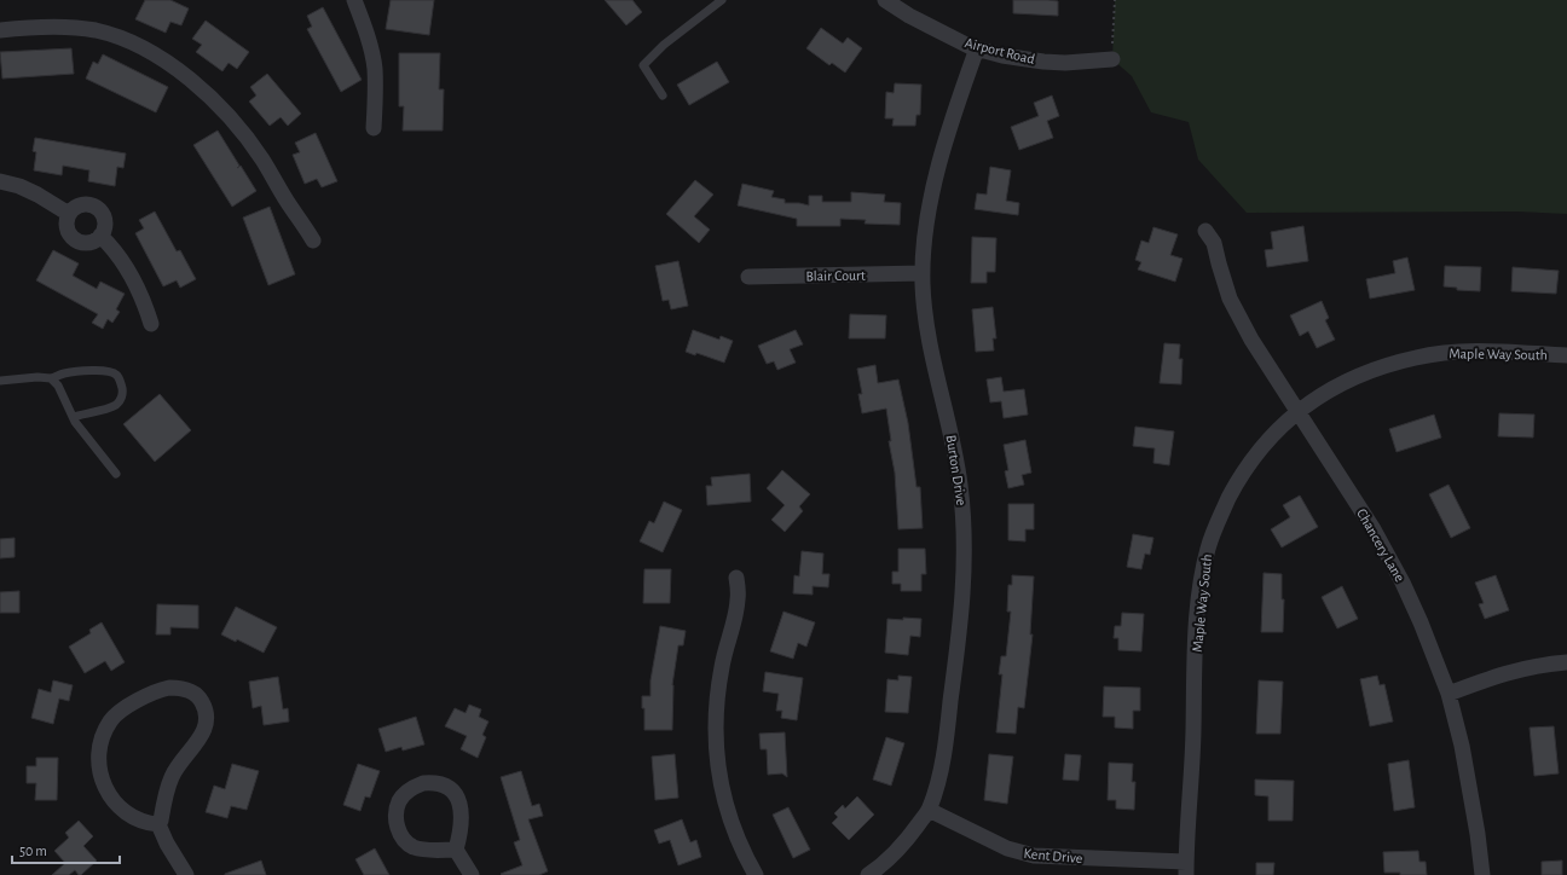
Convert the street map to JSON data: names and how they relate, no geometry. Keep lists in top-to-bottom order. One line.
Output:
{"streets":{"street":["Airport Road","Blair Court","Maple Way South","Burton Drive","Chancery Lane","Kent Drive"]},"crossings":[["Airport Road","Burton Drive"],["Blair Court","Burton Drive"],["Maple Way South","Chancery Lane"],["Maple Way South","Kent Drive"],["Burton Drive","Kent Drive"]],"scale_bar":"50 m"}
